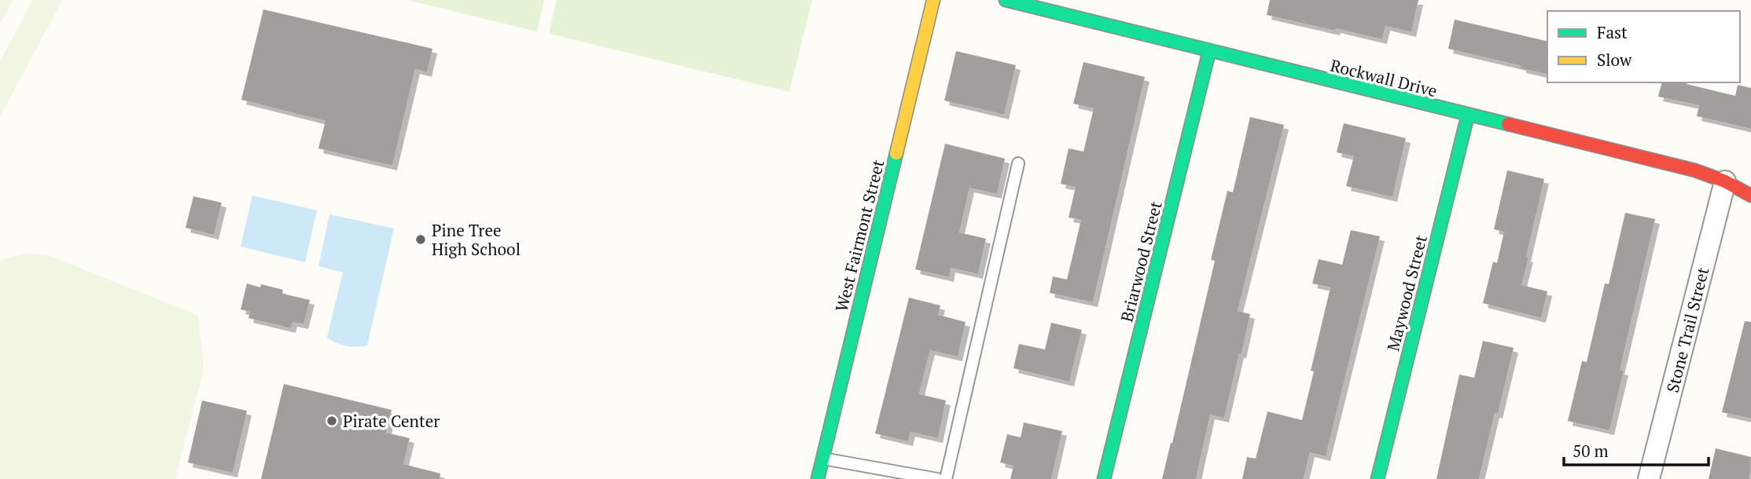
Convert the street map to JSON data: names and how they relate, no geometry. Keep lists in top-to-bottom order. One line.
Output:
{"streets":{"street":["Rockwall Drive","West Fairmont Street","Briarwood Street","Maywood Street","Stone Trail Street"]},"crossings":[["Rockwall Drive","Briarwood Street"],["Rockwall Drive","Maywood Street"],["Rockwall Drive","Stone Trail Street"]],"places":["Pine Tree High School","Pirate Center"],"legend":["Fast","Slow"],"scale_bar":"50 m"}
